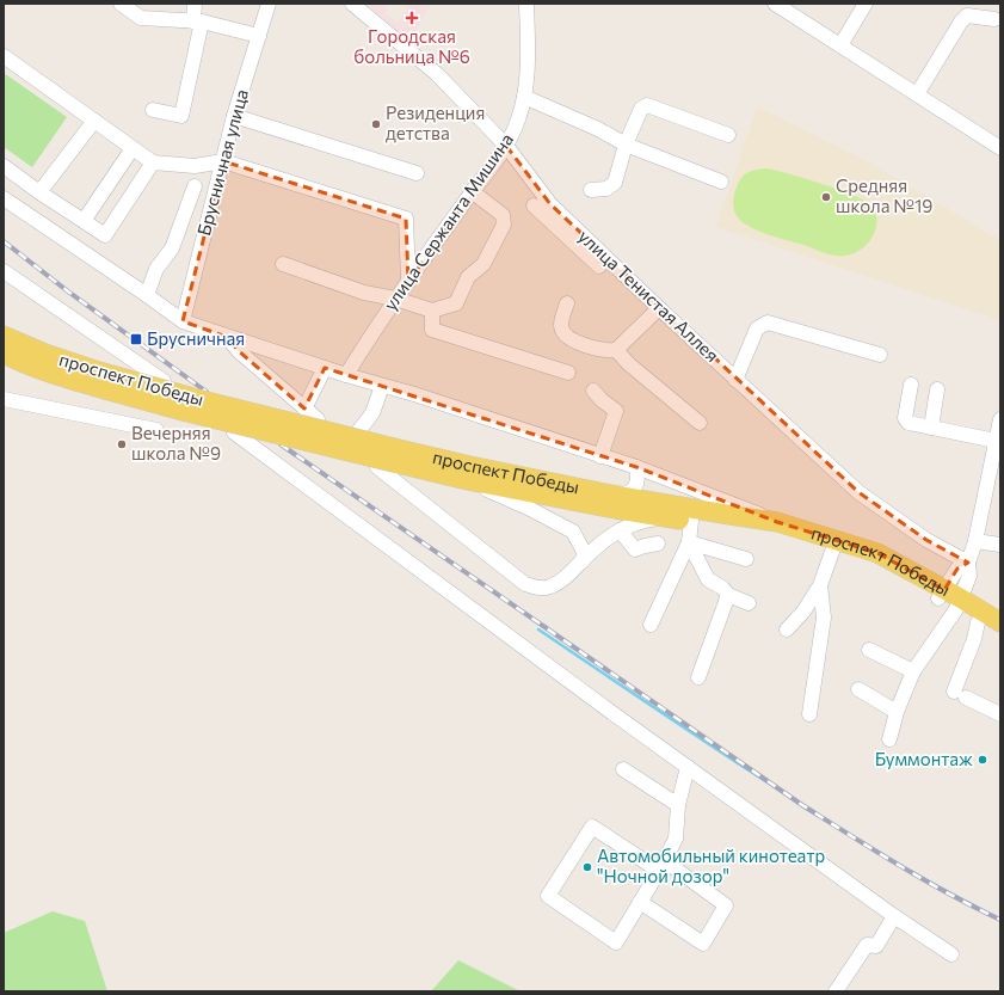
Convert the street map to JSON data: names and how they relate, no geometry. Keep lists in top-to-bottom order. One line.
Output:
{"streets":{"main road":["проспект Победы"],"street":["Брусничная улица","улица Сержанта Мишина","улица Тенистая Аллея"]},"crossings":[["улица Сержанта Мишина","улица Тенистая Аллея"]],"places":{"health":["Городская больница №6"],"other":["Резиденция детства","Средняя школа №19","Вечерняя школа №9","Буммонтаж","Автомобильный кинотеатр \"Ночной дозор\""],"transit":["Брусничная"]}}
